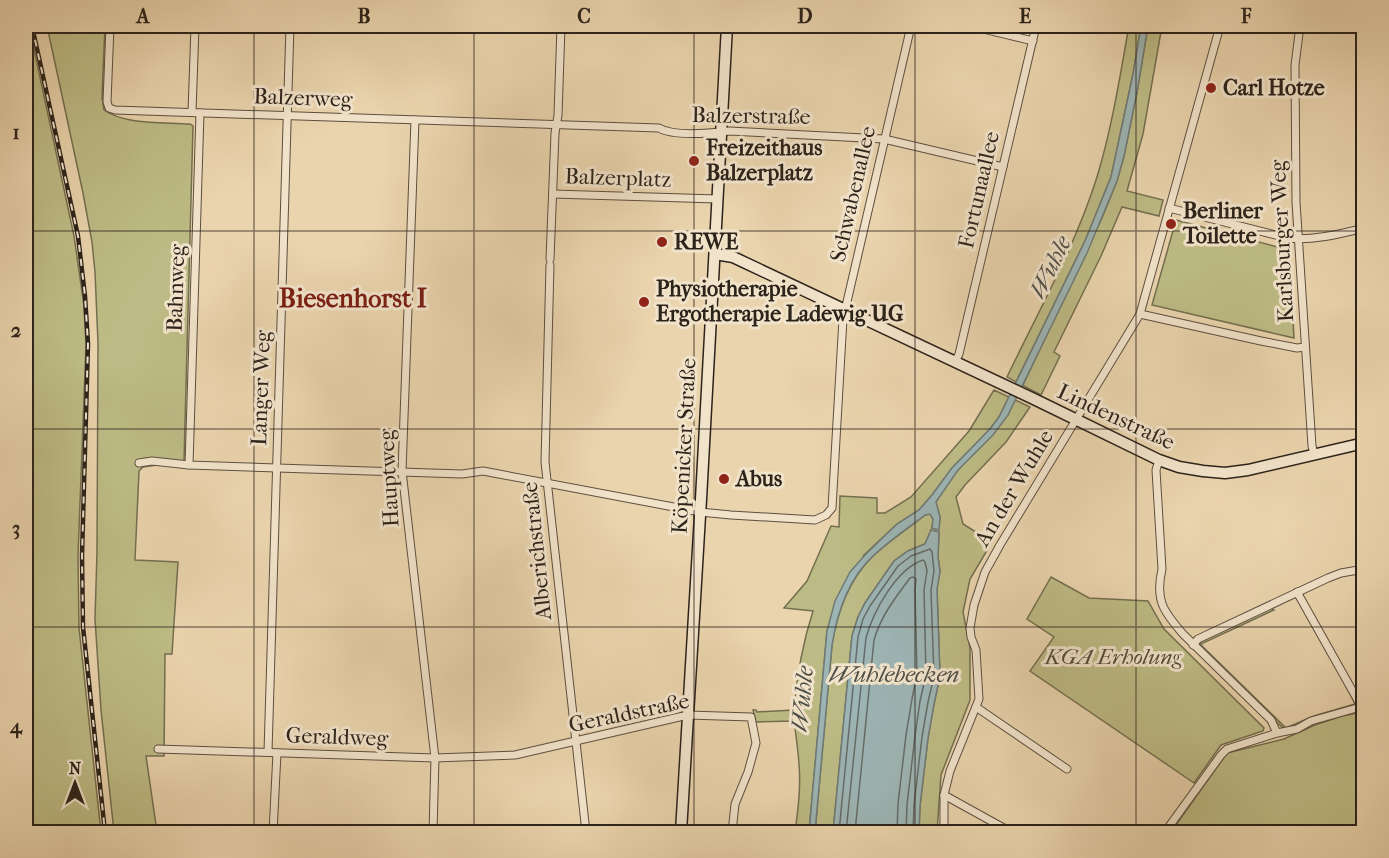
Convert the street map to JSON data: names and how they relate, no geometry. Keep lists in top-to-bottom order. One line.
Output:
{"streets":{"main road":["Lindenstraße","Köpenicker Straße"],"street":["Balzerweg","Balzerstraße","Balzerplatz","Fortunaallee","Schwabenallee","Karlsburger Weg","Bahnweg","Langer Weg","Hauptweg","An der Wuhle","Alberichstraße","Geraldstraße","Geraldweg"]},"crossings":[["Balzerweg","Balzerstraße"],["Balzerweg","Bahnweg"],["Balzerweg","Langer Weg"],["Balzerweg","Hauptweg"],["Balzerstraße","Fortunaallee"],["Balzerstraße","Schwabenallee"],["Balzerstraße","Köpenicker Straße"],["Balzerstraße","Alberichstraße"],["Balzerplatz","Köpenicker Straße"],["Balzerplatz","Alberichstraße"],["Fortunaallee","Lindenstraße"],["Schwabenallee","Lindenstraße"],["Schwabenallee","Köpenicker Straße"],["Karlsburger Weg","Lindenstraße"],["Langer Weg","Geraldweg"],["Lindenstraße","Köpenicker Straße"],["Lindenstraße","An der Wuhle"],["Köpenicker Straße","Geraldstraße"],["Hauptweg","Geraldweg"],["Alberichstraße","Geraldstraße"],["Geraldstraße","Geraldweg"]],"districts":["Biesenhorst I"],"water":["Wuhle","Wuhlebecken"],"parks":["KGA Erholung"],"places":["Carl Hotze","Freizeithaus Balzerplatz","Berliner Toilette","REWE","Physiotherapie Ergotherapie Ladewig UG","Abus"],"north":"top","grid":{"columns":["A","B","C","D","E","F"],"rows":["1","2","3","4"]}}
